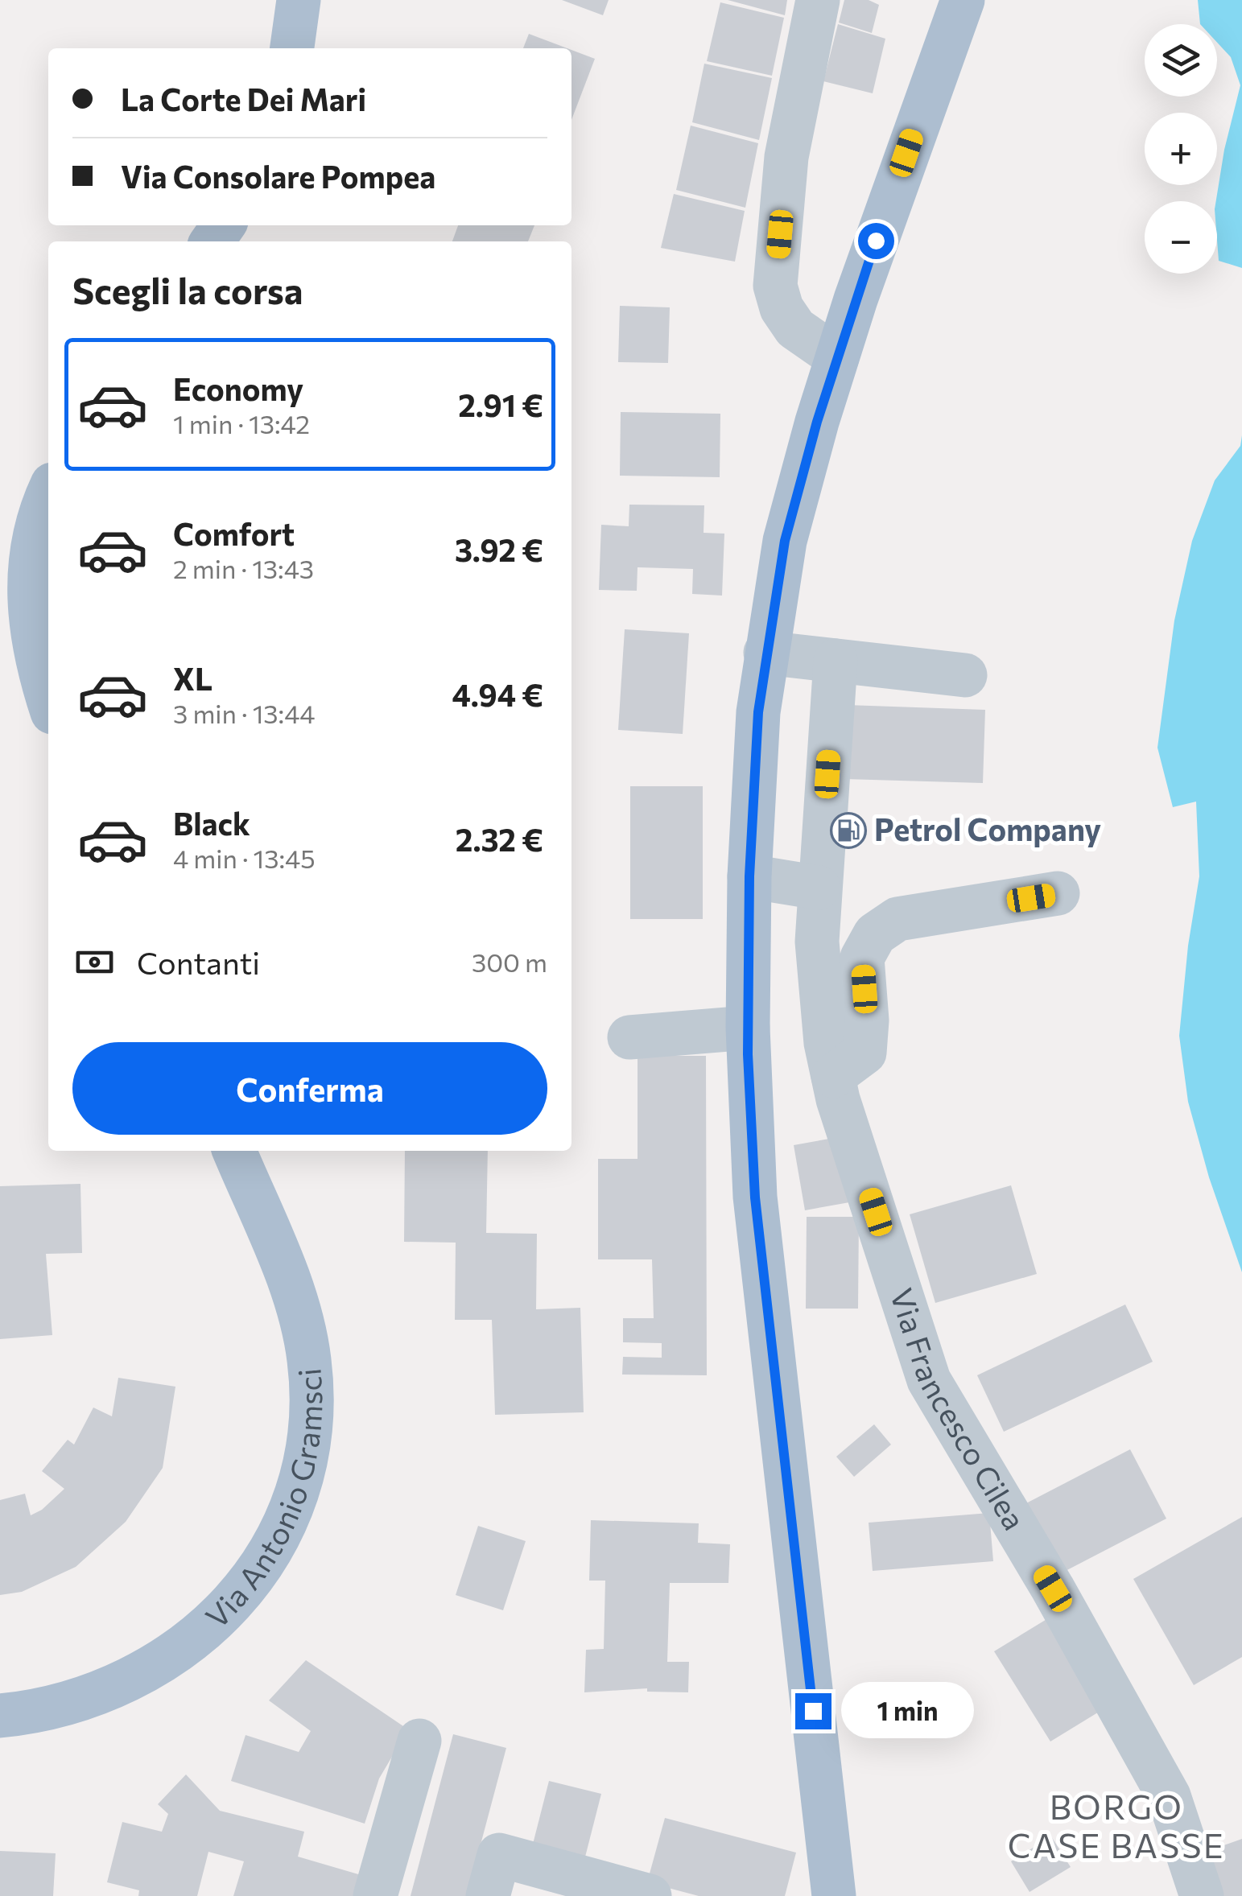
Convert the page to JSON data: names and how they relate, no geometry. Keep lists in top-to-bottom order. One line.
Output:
{"streets":{"main road":["Via Antonio Gramsci"],"street":["Via Francesco Cilea"]},"districts":["BORGO CASE BASSE"],"places":{"fuel station":["Petrol Company"]},"page":{"map_buttons":["+","−"],"banner":["La Corte Dei Mari","Via Consolare Pompea"],"heading":"Scegli la corsa","list":[{"name":"Economy","note":"1 min · 13:42","value":"2.91 €"},{"name":"Comfort","note":"2 min · 13:43","value":"3.92 €"},{"name":"XL","note":"3 min · 13:44","value":"4.94 €"},{"name":"Black","note":"4 min · 13:45","value":"2.32 €"}],"pay":["Contanti","300 m"],"buttons":"Conferma","bubble":"1 min"}}
